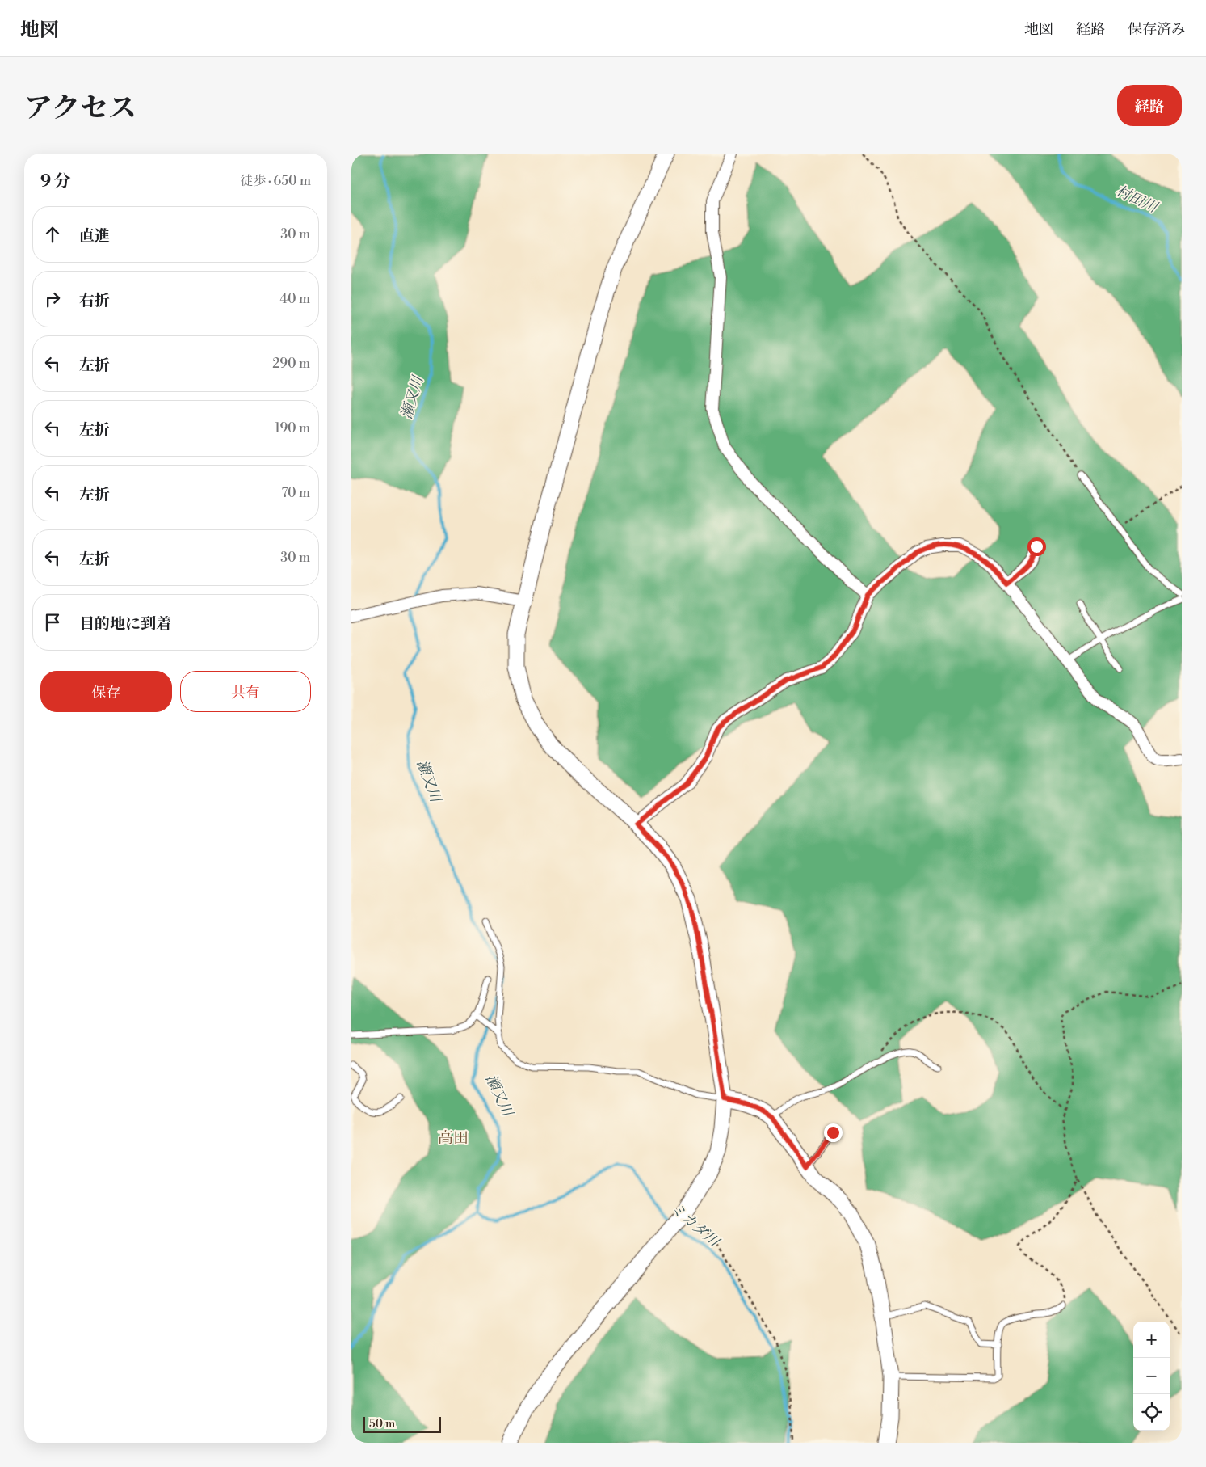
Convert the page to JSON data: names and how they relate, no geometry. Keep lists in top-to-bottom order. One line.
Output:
{"districts":["高田"],"water":["村田川","瀬又川","ミカダ川"],"scale_bar":"50 m","page":{"header":"地図","nav":["地図","経路","保存済み"],"title":"アクセス","buttons":["経路",["保存","共有"]],"heading":["9 分","徒歩 · 650 m"],"list":[["直進","30 m"],["右折","40 m"],["左折","290 m"],["左折","190 m"],["左折","70 m"],["左折","30 m"],"目的地に到着"],"map_buttons":["+","−"],"scale":"50 m"}}
